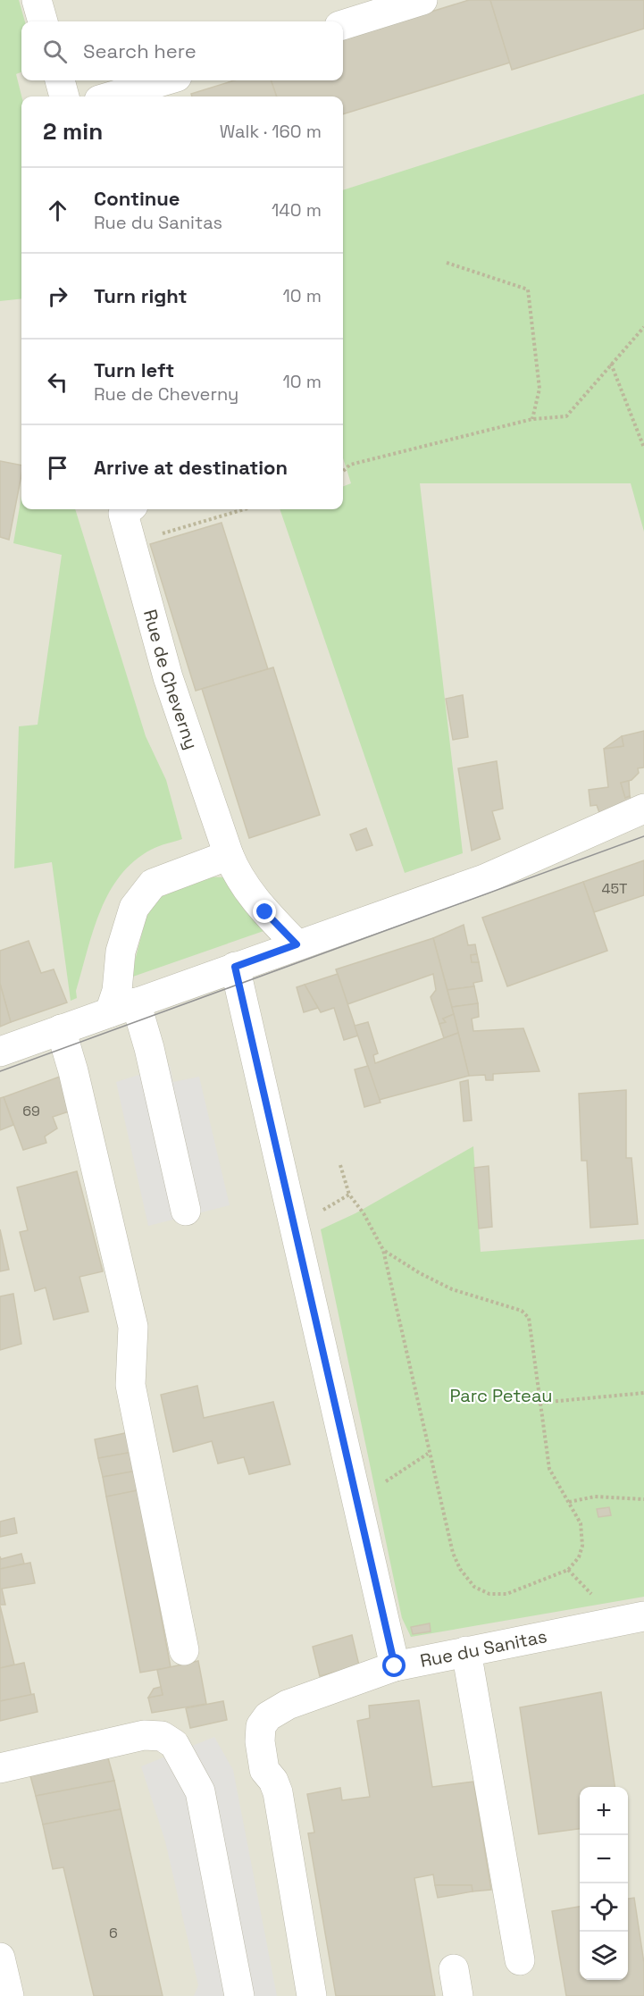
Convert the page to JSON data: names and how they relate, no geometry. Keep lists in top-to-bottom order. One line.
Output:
{"streets":{"street":["Rue de Cheverny","Rue du Sanitas"]},"parks":["Parc Peteau"],"house_numbers":["45T","69","6"],"page":{"search":"Search here","heading":["2 min","Walk · 160 m"],"list":[["Continue","Rue du Sanitas","140 m"],["Turn right","10 m"],["Turn left","Rue de Cheverny","10 m"],"Arrive at destination"],"map_buttons":["+","−"]}}
